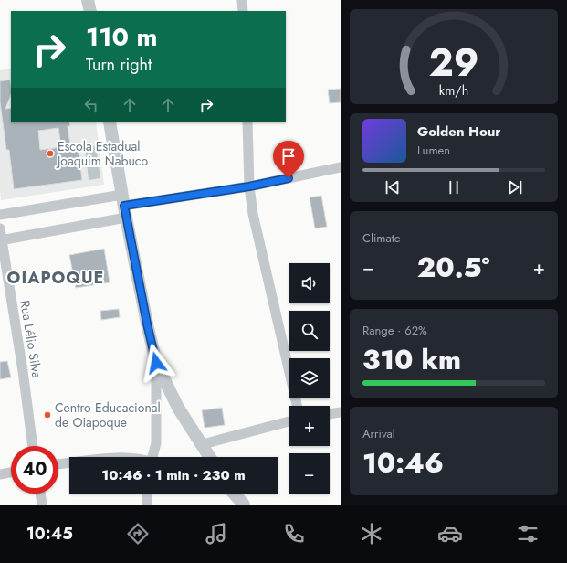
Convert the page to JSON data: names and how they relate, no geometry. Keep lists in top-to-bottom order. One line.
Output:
{"streets":{"street":["Rua Lélio Silva"]},"districts":["OIAPOQUE"],"places":["Escola Estadual Joaquim Nabuco","Centro Educacional de Oiapoque"],"page":{"turn":["110 m","Turn right"],"song":["Golden Hour","Lumen"],"tile":["Climate",["Range · 62%","310 km"],["Arrival","10:46"]],"heat":["−","20.5°","+"],"map_buttons":["+","−"],"limit":"40","trip":"10:46 · 1 min · 230 m","tabs":"10:45","gauge":["29","km/h"]}}
